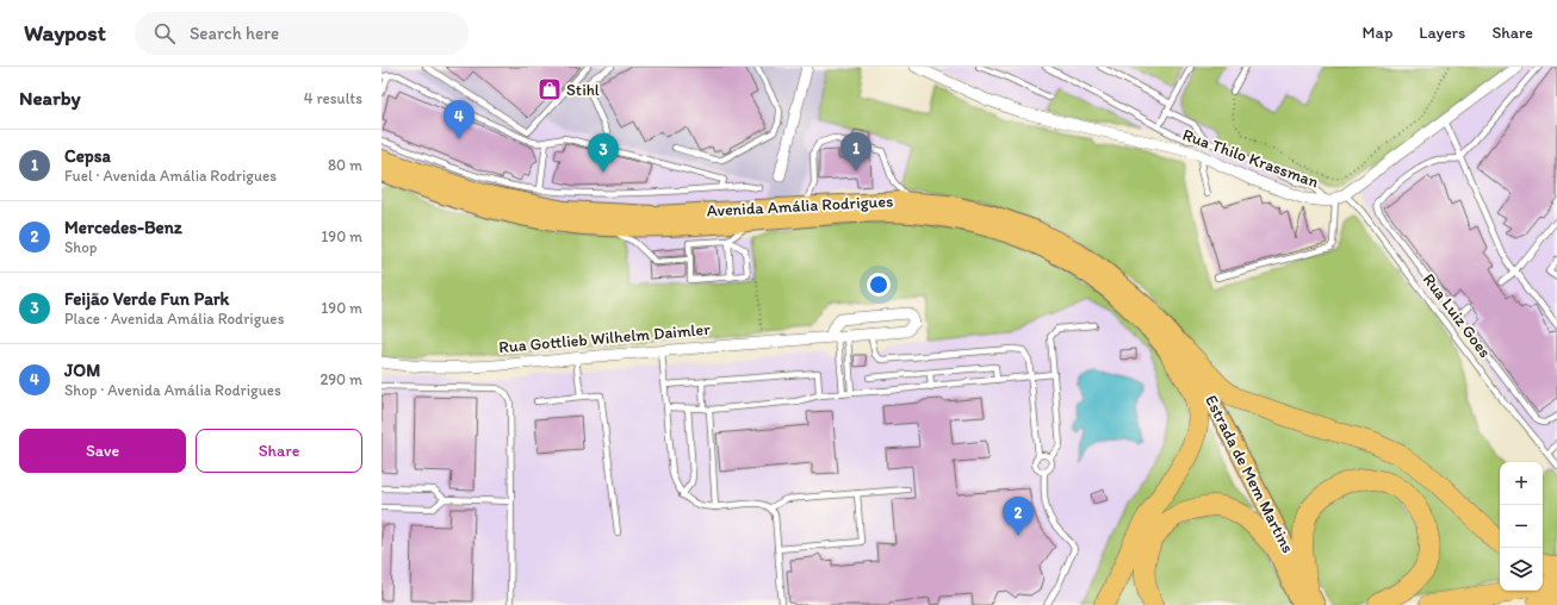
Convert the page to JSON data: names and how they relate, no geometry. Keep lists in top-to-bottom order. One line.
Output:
{"streets":{"main road":["Avenida Amália Rodrigues","Estrada de Mem Martins"],"street":["Rua Thilo Krassman","Rua Gottlieb Wilhelm Daimler"],"lane":["Rua Luiz Goes"]},"crossings":[["Rua Thilo Krassman","Rua Luiz Goes"],["Avenida Amália Rodrigues","Estrada de Mem Martins"]],"places":{"shop":["Stihl"]},"page":{"header":"Waypost","search":"Search here","nav":["Map","Layers","Share"],"heading":["Nearby","4 results"],"pins":["4","1","3","2"],"list":[{"mark":"1","name":"Cepsa","note":"Fuel · Avenida Amália Rodrigues","value":"80 m"},{"mark":"2","name":"Mercedes-Benz","note":"Shop","value":"190 m"},{"mark":"3","name":"Feijão Verde Fun Park","note":"Place · Avenida Amália Rodrigues","value":"190 m"},{"mark":"4","name":"JOM","note":"Shop · Avenida Amália Rodrigues","value":"290 m"}],"buttons":["Save","Share"],"map_buttons":["+","−"]}}
